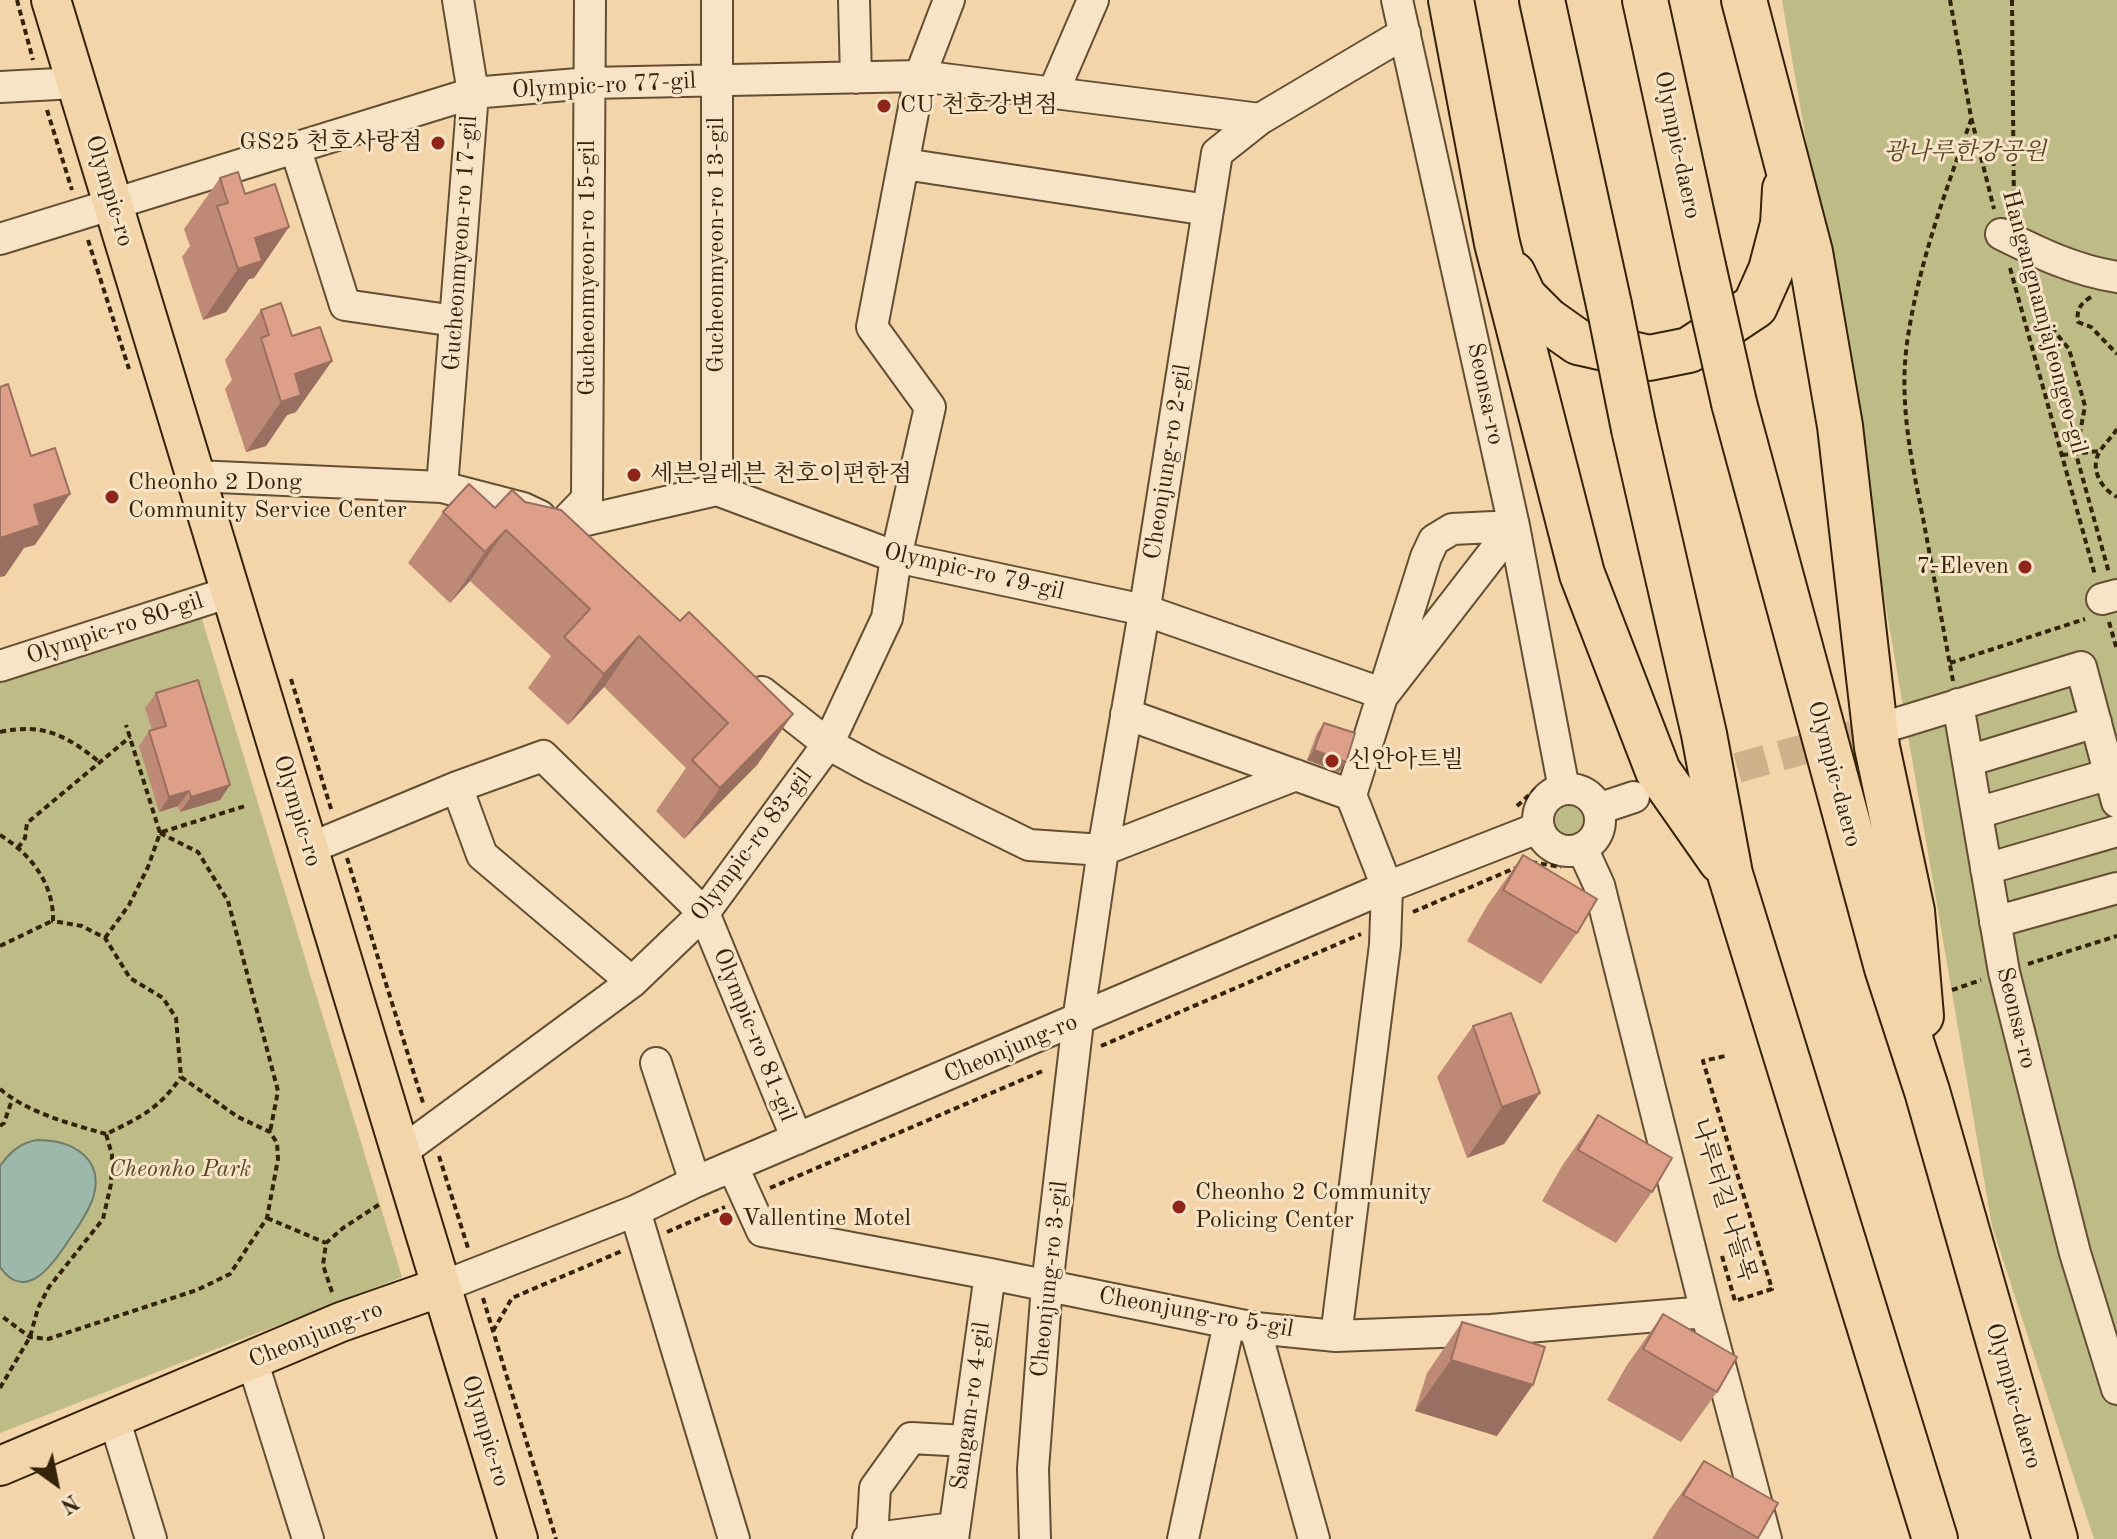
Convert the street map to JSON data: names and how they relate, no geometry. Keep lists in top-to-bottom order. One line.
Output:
{"streets":{"highway":["Olympic-daero"],"main road":["Olympic-ro","Cheonjung-ro"],"street":["Olympic-ro 77-gil","Gucheonmyeon-ro 17-gil","Gucheonmyeon-ro 13-gil","Gucheonmyeon-ro 15-gil","Seonsa-ro","Cheonjung-ro 2-gil","Olympic-ro 79-gil","Olympic-ro 80-gil","Olympic-ro 83-gil","Olympic-ro 81-gil","Cheonjung-ro 3-gil","Cheonjung-ro 5-gil","Sangam-ro 4-gil"],"path":["Hangangnamjajeongeo-gil","나루터길 나들목"]},"crossings":[["Olympic-ro 77-gil","Olympic-ro"],["Olympic-ro 77-gil","Gucheonmyeon-ro 17-gil"],["Olympic-ro 77-gil","Gucheonmyeon-ro 13-gil"],["Olympic-ro 77-gil","Gucheonmyeon-ro 15-gil"],["Olympic-ro 77-gil","Cheonjung-ro 2-gil"],["Olympic-ro","Olympic-ro 80-gil"],["Olympic-ro","Olympic-ro 83-gil"],["Olympic-ro","Olympic-ro 81-gil"],["Olympic-ro","Cheonjung-ro"],["Gucheonmyeon-ro 13-gil","Olympic-ro 79-gil"],["Seonsa-ro","Cheonjung-ro 2-gil"],["Seonsa-ro","Cheonjung-ro"],["Cheonjung-ro 2-gil","Olympic-ro 79-gil"],["Cheonjung-ro 2-gil","Cheonjung-ro"],["Cheonjung-ro 2-gil","Cheonjung-ro 3-gil"],["Olympic-ro 79-gil","Olympic-ro 83-gil"],["Olympic-ro 83-gil","Olympic-ro 81-gil"],["Olympic-ro 81-gil","Cheonjung-ro"],["Cheonjung-ro","Cheonjung-ro 3-gil"],["Cheonjung-ro","Cheonjung-ro 5-gil"],["Cheonjung-ro 3-gil","Cheonjung-ro 5-gil"],["Cheonjung-ro 5-gil","Sangam-ro 4-gil"]],"parks":["광나루한강공원","Cheonho Park"],"places":["CU 천호강변점","GS25 천호사랑점","세븐일레븐 천호이편한점","Cheonho 2 Dong Community Service Center","7-Eleven","신안아트빌","Cheonho 2 Community Policing Center","Vallentine Motel"],"north":"bottom right"}
